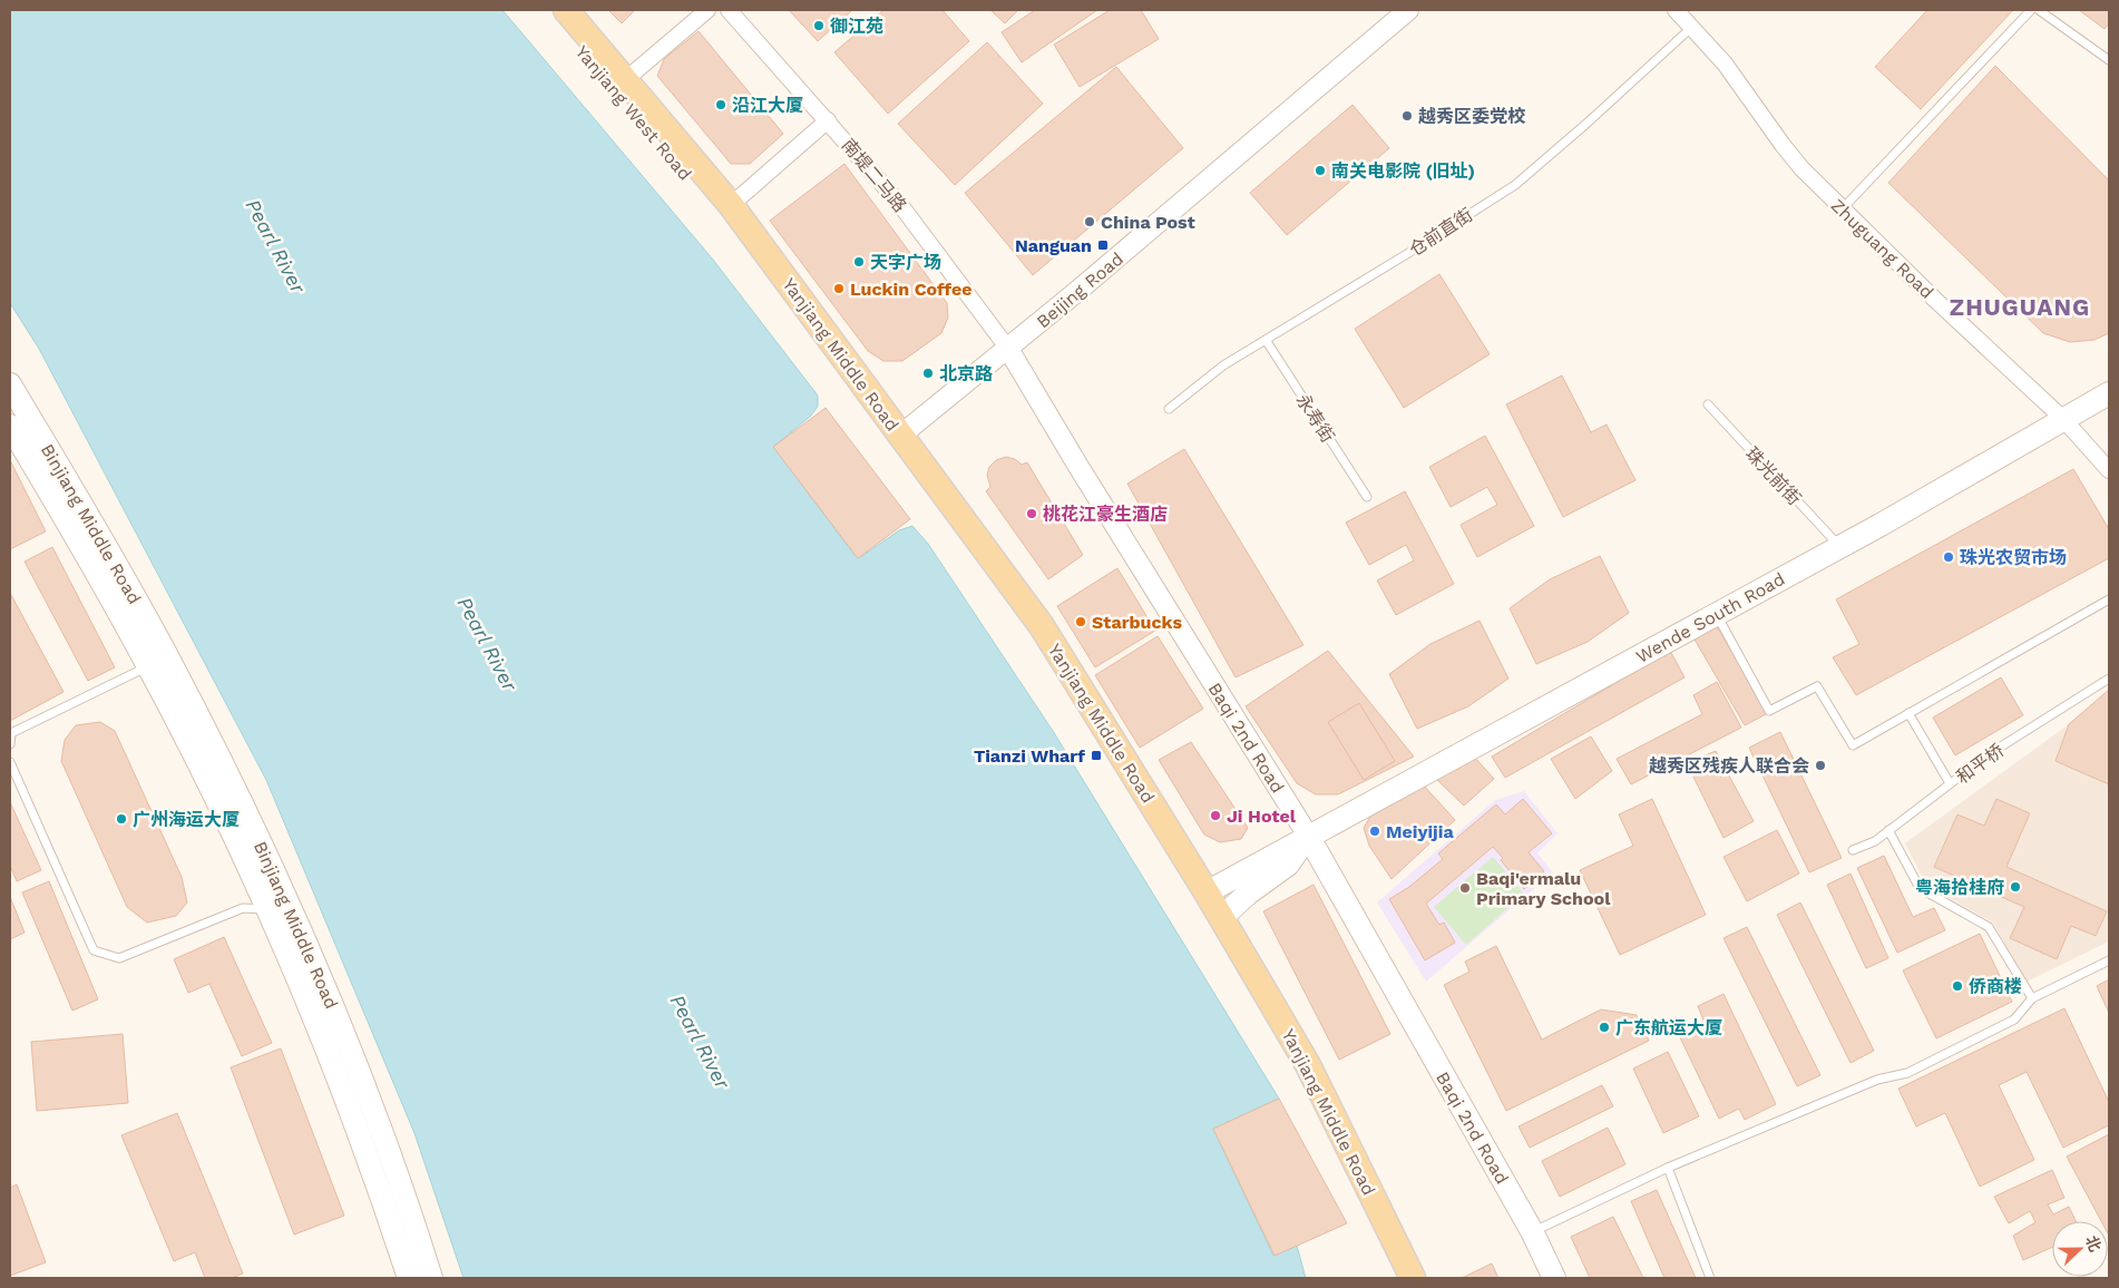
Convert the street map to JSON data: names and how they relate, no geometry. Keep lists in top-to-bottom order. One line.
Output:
{"streets":{"main road":["Yanjiang West Road","Yanjiang Middle Road","Binjiang Middle Road","Wende South Road","Baqi 2nd Road"],"street":["南堤二马路","Zhuguang Road","Beijing Road"],"lane":["仓前直街","永寿街","珠光前街","和平桥"]},"crossings":[["Yanjiang West Road","Yanjiang Middle Road"],["南堤二马路","Beijing Road"],["南堤二马路","Baqi 2nd Road"],["仓前直街","Zhuguang Road"],["仓前直街","永寿街"],["Zhuguang Road","Wende South Road"],["Beijing Road","Yanjiang Middle Road"],["Beijing Road","Baqi 2nd Road"],["Yanjiang Middle Road","Wende South Road"],["珠光前街","Wende South Road"],["Wende South Road","Baqi 2nd Road"]],"districts":["ZHUGUANG"],"water":["Pearl River"],"places":{"other":["御江苑","沿江大厦","越秀区委党校","南关电影院 (旧址)","China Post","天字广场","Luckin Coffee","北京路","桃花江豪生酒店","珠光农贸市场","Starbucks","越秀区残疾人联合会","Ji Hotel","广州海运大厦","Meiyijia","粤海拾桂府","Baqi'ermalu Primary School","侨商楼","广东航运大厦"],"transit":["Nanguan","Tianzi Wharf"]},"north":"right"}
